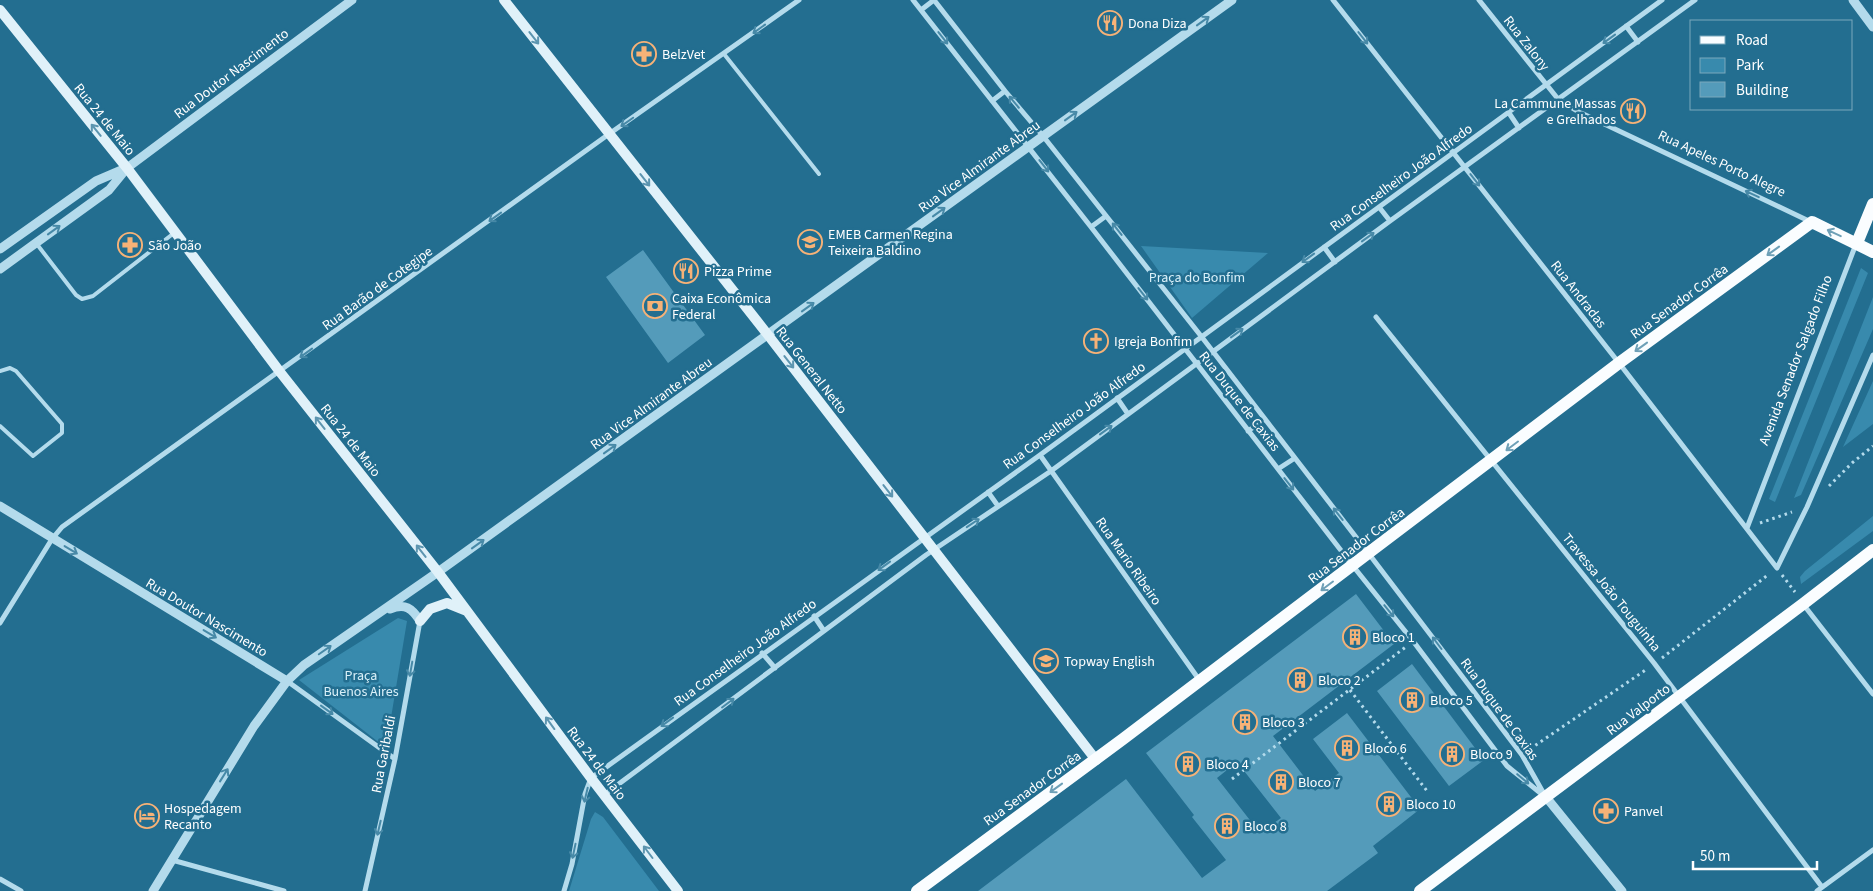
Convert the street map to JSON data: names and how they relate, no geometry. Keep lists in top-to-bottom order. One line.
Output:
{"streets":{"main road":["Rua 24 de Maio","Rua Apeles Porto Alegre","Rua Senador Corrêa","Avenida Senador Salgado Filho","Rua General Netto","Rua Valporto"],"street":["Rua Zalony","Rua Doutor Nascimento","Rua Vice Almirante Abreu","Rua Conselheiro João Alfredo","Rua Barão de Cotegipe","Rua Andradas","Rua Duque de Caxias","Rua Mario Ribeiro","Travessa João Touguinha","Rua Garibaldi"]},"crossings":[["Rua Zalony","Rua Apeles Porto Alegre"],["Rua Zalony","Rua Conselheiro João Alfredo"],["Rua Doutor Nascimento","Rua 24 de Maio"],["Rua Doutor Nascimento","Rua Vice Almirante Abreu"],["Rua Doutor Nascimento","Rua Barão de Cotegipe"],["Rua Doutor Nascimento","Rua Garibaldi"],["Rua 24 de Maio","Rua Vice Almirante Abreu"],["Rua 24 de Maio","Rua Conselheiro João Alfredo"],["Rua 24 de Maio","Rua Barão de Cotegipe"],["Rua Apeles Porto Alegre","Rua Senador Corrêa"],["Rua Apeles Porto Alegre","Avenida Senador Salgado Filho"],["Rua Vice Almirante Abreu","Rua General Netto"],["Rua Vice Almirante Abreu","Rua Duque de Caxias"],["Rua Conselheiro João Alfredo","Rua Andradas"],["Rua Conselheiro João Alfredo","Rua General Netto"],["Rua Conselheiro João Alfredo","Rua Duque de Caxias"],["Rua Conselheiro João Alfredo","Rua Mario Ribeiro"],["Rua Barão de Cotegipe","Rua General Netto"],["Rua Andradas","Rua Senador Corrêa"],["Rua Andradas","Avenida Senador Salgado Filho"],["Rua Senador Corrêa","Rua General Netto"],["Rua Senador Corrêa","Rua Duque de Caxias"],["Rua Senador Corrêa","Rua Mario Ribeiro"],["Rua Senador Corrêa","Travessa João Touguinha"],["Rua Duque de Caxias","Rua Valporto"],["Travessa João Touguinha","Rua Valporto"]],"one_way":["Rua Doutor Nascimento","Rua 24 de Maio","Rua Apeles Porto Alegre","Rua Vice Almirante Abreu","Rua Barão de Cotegipe","Rua Andradas","Rua Senador Corrêa","Rua General Netto","Rua Garibaldi"],"parks":["Praça do Bonfim","Praça Buenos Aires"],"places":{"restaurant":["Dona Diza","La Cammune Massas e Grelhados","Pizza Prime"],"pharmacy":["BelzVet","São João","Panvel"],"school or university":["EMEB Carmen Regina Teixeira Baldino","Topway English"],"bank":["Caixa Econômica Federal"],"church":["Igreja Bonfim"],"building":["Bloco 1","Bloco 2","Bloco 5","Bloco 3","Bloco 6","Bloco 9","Bloco 4","Bloco 7","Bloco 10","Bloco 8"],"hotel":["Hospedagem Recanto"]},"legend":["Road","Park","Building"],"scale_bar":"50 m"}
